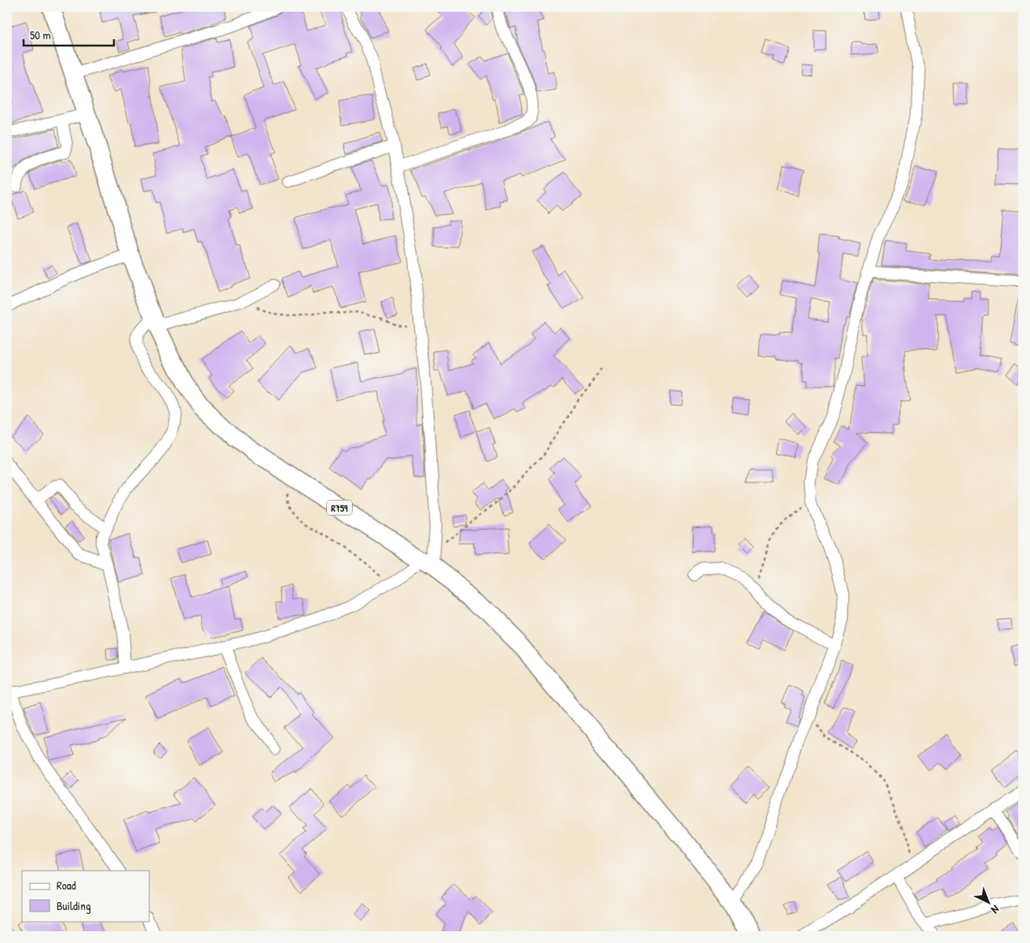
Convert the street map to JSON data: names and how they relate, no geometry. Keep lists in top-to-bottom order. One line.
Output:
{"streets":{"main road":["R759"]},"legend":["Road","Building"],"scale_bar":"50 m","north":"bottom right"}
